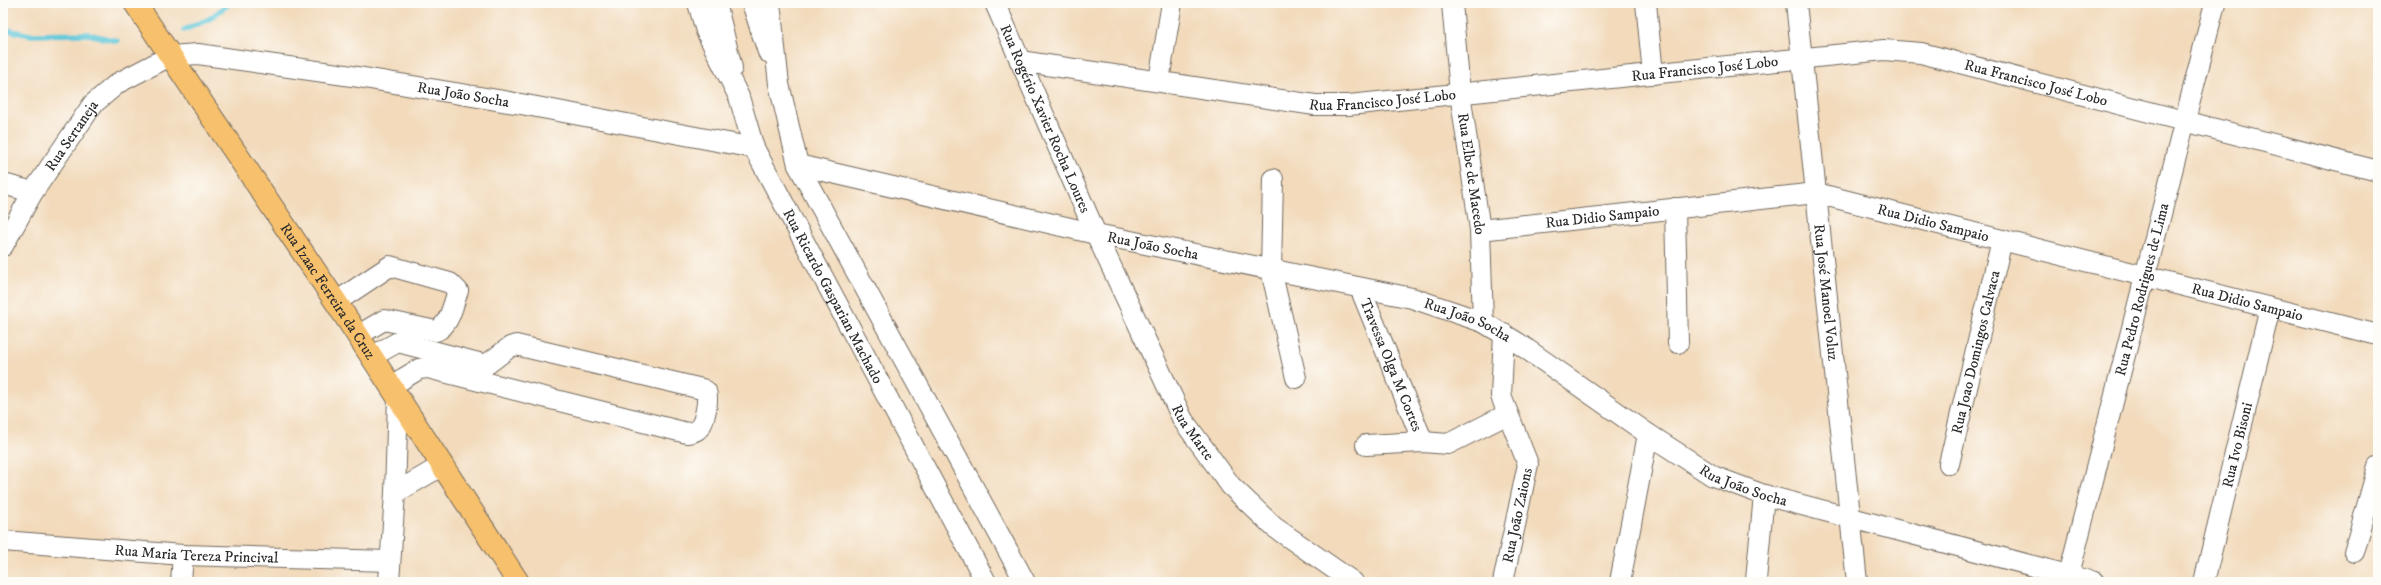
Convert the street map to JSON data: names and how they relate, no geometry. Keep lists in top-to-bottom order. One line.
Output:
{"streets":{"main road":["Rua Izaac Ferreira da Cruz"],"street":["Rua Francisco José Lobo","Rua João Socha","Rua Rogério Xavier Rocha Loures","Rua Sertaneja","Rua Elbe de Macedo","Rua Didio Sampaio","Rua Pedro Rodrigues de Lima","Rua José Manoel Voluz","Rua Ricardo Gasparian Machado","Rua Joao Domingos Calvaca","Travessa Olga M Cortes","Rua Marte","Rua Ivo Bisoni","Rua João Zaions","Rua Maria Tereza Princival"]},"crossings":[["Rua Francisco José Lobo","Rua Rogério Xavier Rocha Loures"],["Rua Francisco José Lobo","Rua Elbe de Macedo"],["Rua Francisco José Lobo","Rua Pedro Rodrigues de Lima"],["Rua Francisco José Lobo","Rua José Manoel Voluz"],["Rua João Socha","Rua Rogério Xavier Rocha Loures"],["Rua João Socha","Rua Sertaneja"],["Rua João Socha","Rua Elbe de Macedo"],["Rua João Socha","Rua Pedro Rodrigues de Lima"],["Rua João Socha","Rua Izaac Ferreira da Cruz"],["Rua João Socha","Rua José Manoel Voluz"],["Rua João Socha","Rua Ricardo Gasparian Machado"],["Rua João Socha","Travessa Olga M Cortes"],["Rua João Socha","Rua Marte"],["Rua João Socha","Rua João Zaions"],["Rua Rogério Xavier Rocha Loures","Rua Marte"],["Rua Sertaneja","Rua Izaac Ferreira da Cruz"],["Rua Elbe de Macedo","Rua Didio Sampaio"],["Rua Didio Sampaio","Rua Pedro Rodrigues de Lima"],["Rua Didio Sampaio","Rua José Manoel Voluz"],["Rua Didio Sampaio","Rua Joao Domingos Calvaca"],["Rua Didio Sampaio","Rua Ivo Bisoni"]]}
